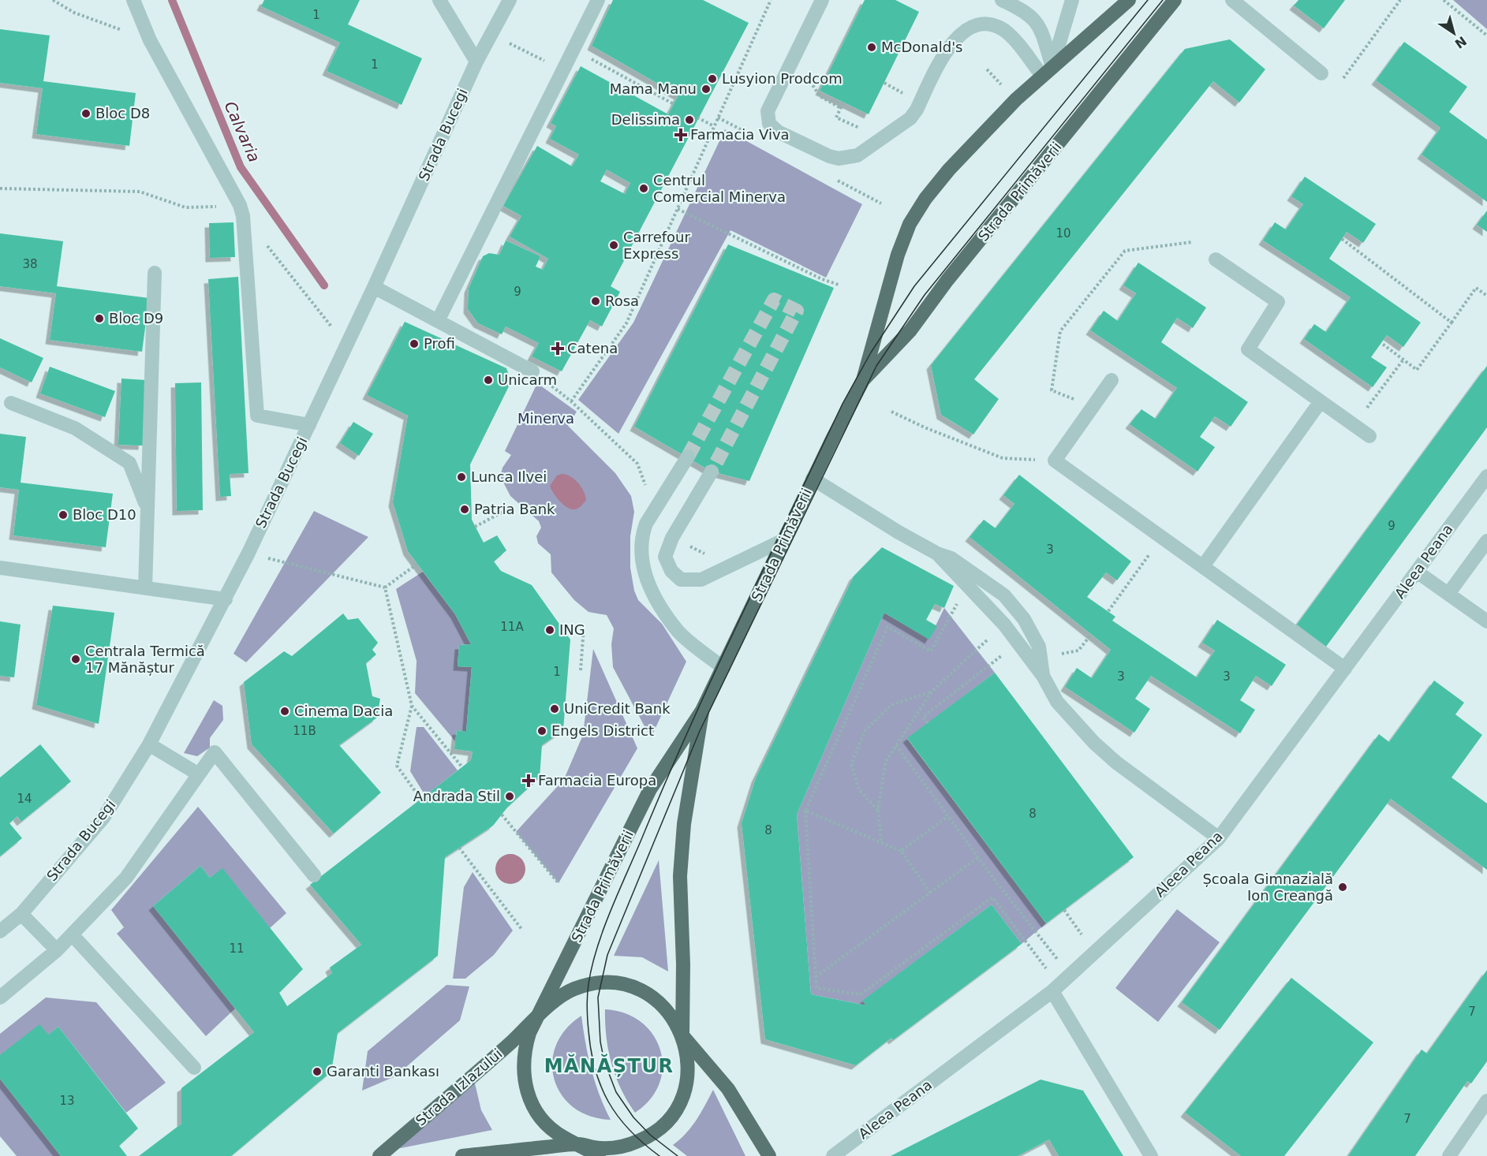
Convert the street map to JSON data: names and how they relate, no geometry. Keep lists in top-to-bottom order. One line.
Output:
{"streets":{"main road":["Strada Primăverii","Strada Izlazului"],"street":["Strada Bucegi","Aleea Peana"]},"crossings":[["Strada Primăverii","Strada Izlazului"]],"districts":["MĂNĂȘTUR"],"water":["Calvaria"],"parks":["Minerva"],"places":{"other":["McDonald's","Lusyion Prodcom","Mama Manu","Bloc D8","Delissima","Centrul Comercial Minerva","Carrefour Express","Rosa","Bloc D9","Profi","Unicarm","Lunca Ilvei","Patria Bank","Bloc D10","ING","Centrala Termică 17 Mănăștur","UniCredit Bank","Cinema Dacia","Engels District","Andrada Stil","Școala Gimnazială Ion Creangă","Garanti Bankası"],"health":["Farmacia Viva","Catena","Farmacia Europa"]},"house_numbers":["1","1","10","38","9","9","3","11A","1","3","3","11B","14","8","8","11","7","13","7"],"north":"bottom right"}
